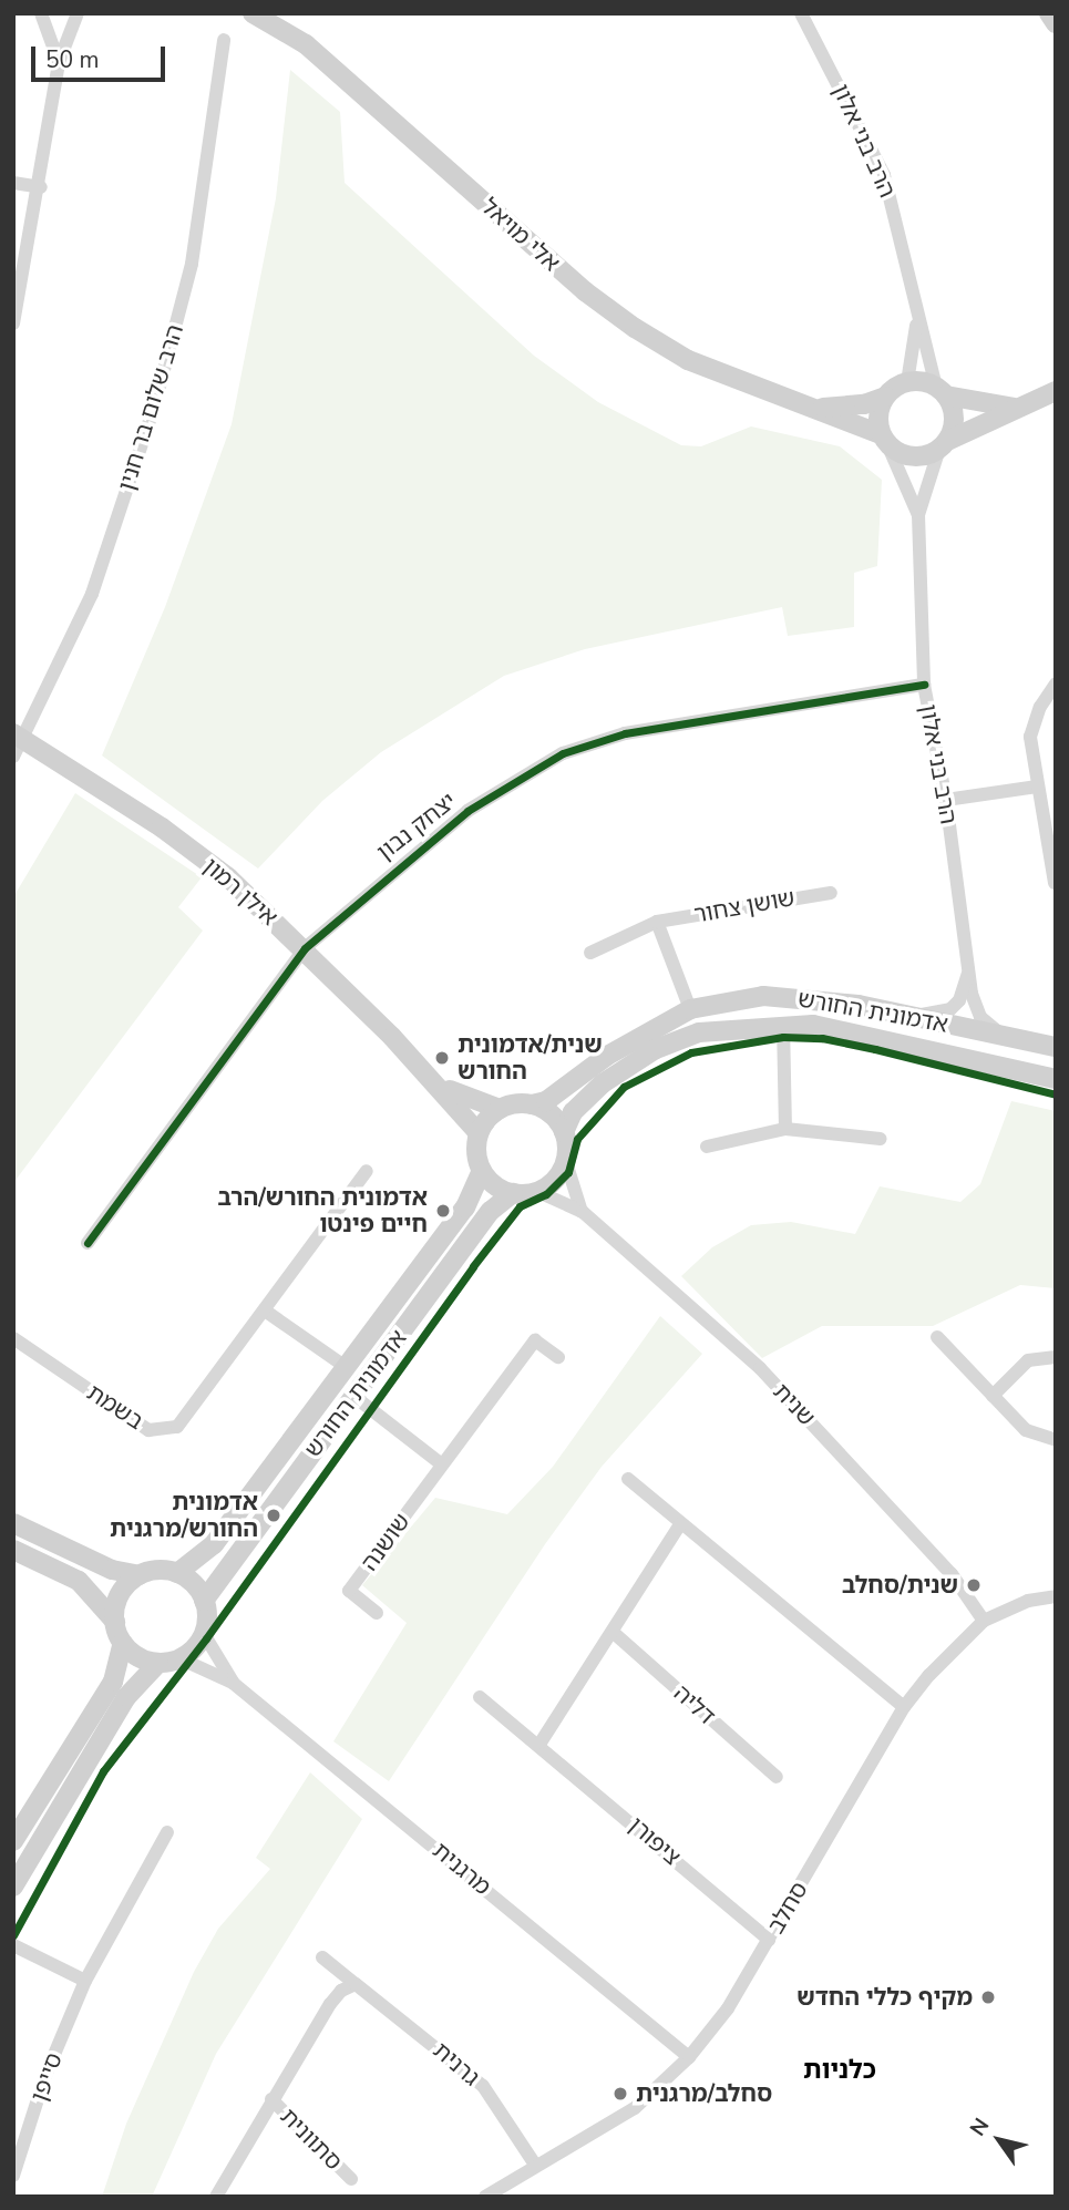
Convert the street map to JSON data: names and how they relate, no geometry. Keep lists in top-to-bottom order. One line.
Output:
{"streets":{"street":["הרב בני אלון","אלי מויאל","הרב שלום בר חנין","יצחק נבון","אילן רמון","שושן צחור","אדמונית החורש","שנית","בשמת","שושנה","דליה","ציפורן","מרגנית","סחלב","גרנית","סייפן","סתוונית"]},"crossings":[["הרב בני אלון","אלי מויאל"],["הרב בני אלון","יצחק נבון"],["הרב בני אלון","אדמונית החורש"],["הרב שלום בר חנין","אילן רמון"],["יצחק נבון","אילן רמון"],["אילן רמון","אדמונית החורש"],["אילן רמון","שנית"],["שושן צחור","אדמונית החורש"],["אדמונית החורש","שנית"],["אדמונית החורש","מרגנית"],["שנית","סחלב"],["ציפורן","סחלב"],["מרגנית","סחלב"],["סחלב","גרנית"]],"districts":["כלניות"],"places":["שנית/אדמונית החורש","אדמונית החורש/הרב חיים פינטו","אדמונית החורש/מרגנית","שנית/סחלב","מקיף כללי החדש","סחלב/מרגנית"],"scale_bar":"50 m","north":"top left"}
